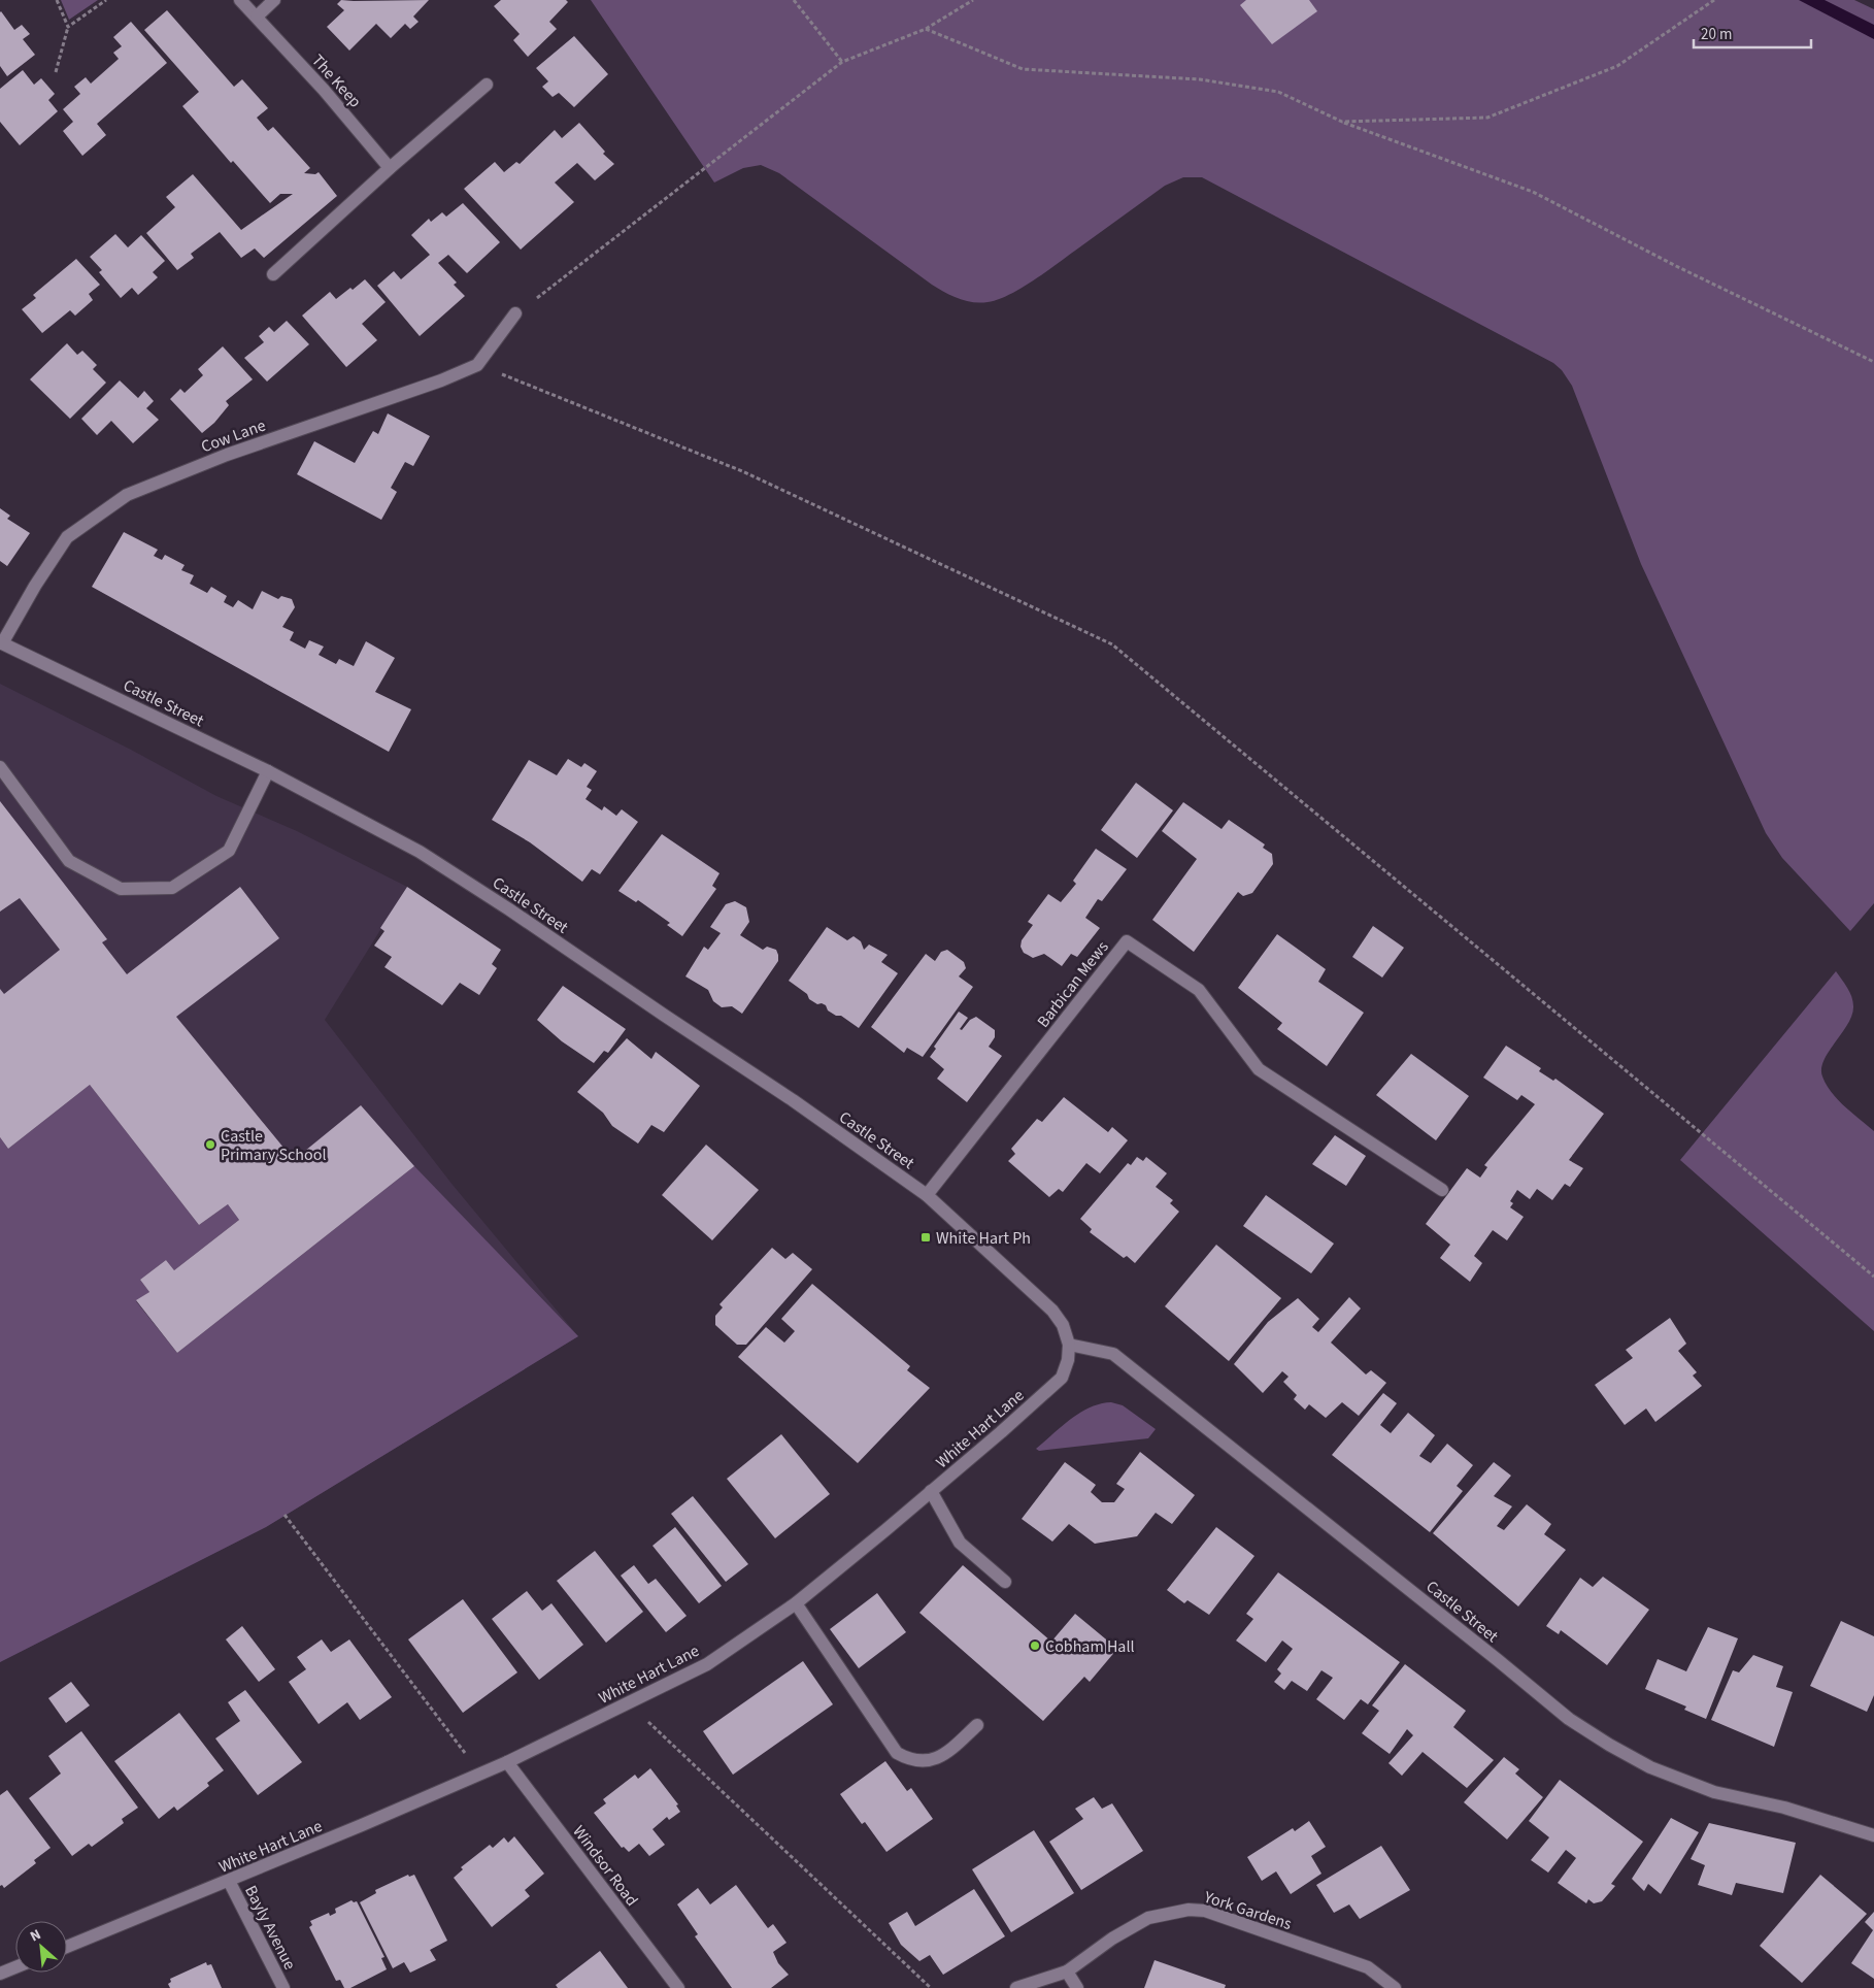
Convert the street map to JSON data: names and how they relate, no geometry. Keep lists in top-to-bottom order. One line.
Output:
{"streets":{"street":["The Keep","Cow Lane","Castle Street","Barbican Mews","White Hart Lane","Windsor Road","York Gardens","Bayly Avenue"]},"crossings":[["Cow Lane","Castle Street"],["Castle Street","Barbican Mews"],["Castle Street","White Hart Lane"],["White Hart Lane","Windsor Road"],["White Hart Lane","Bayly Avenue"]],"places":{"other":["Castle Primary School","Cobham Hall"],"transit":["White Hart Ph"]},"scale_bar":"20 m","north":"top left"}
